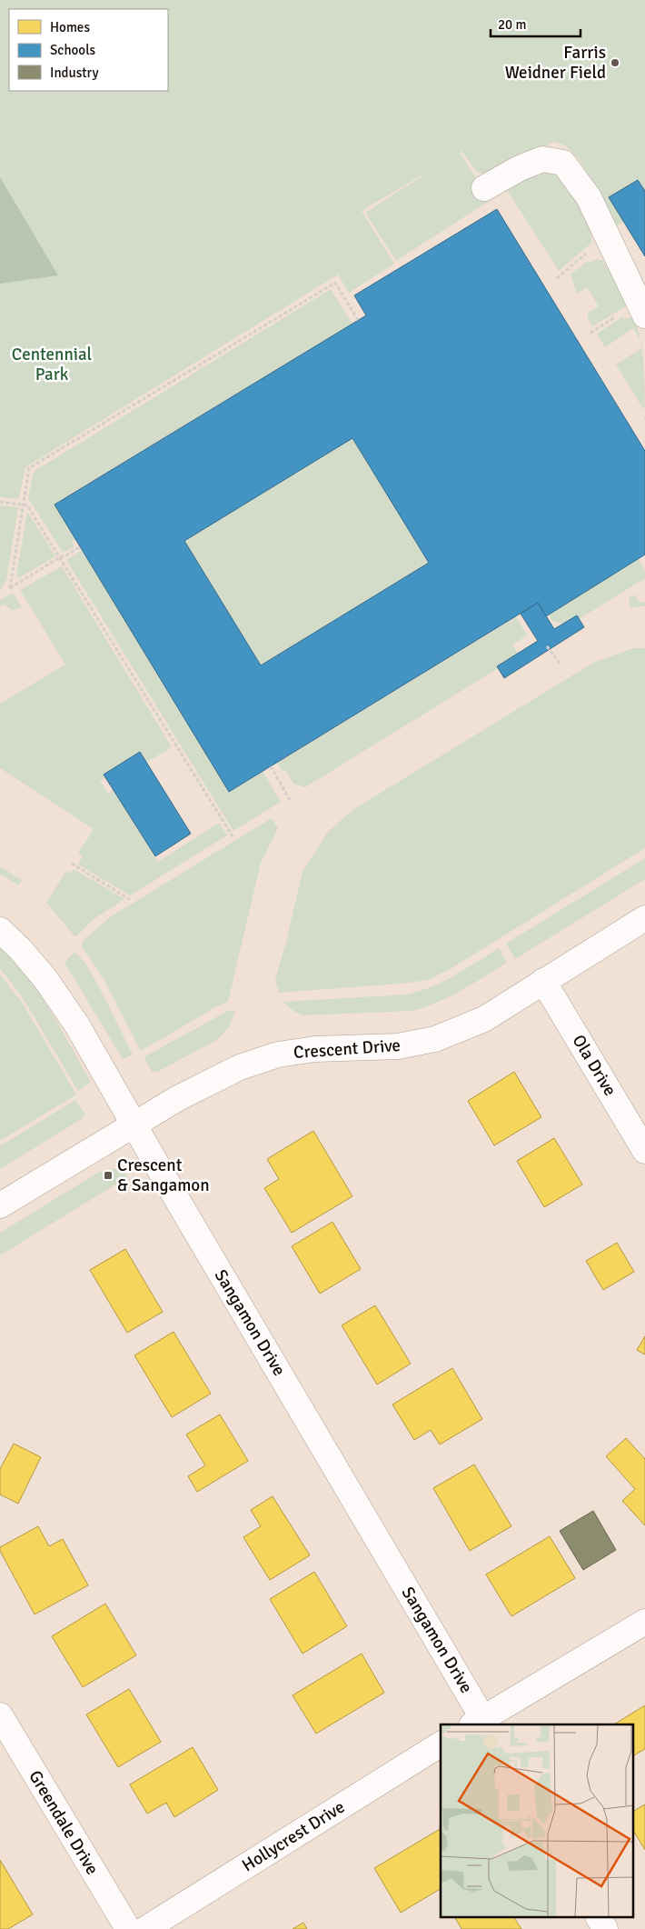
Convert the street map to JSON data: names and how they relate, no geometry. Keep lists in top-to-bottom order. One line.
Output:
{"streets":{"street":["Crescent Drive","Ola Drive","Sangamon Drive","Greendale Drive","Hollycrest Drive"]},"crossings":[["Crescent Drive","Ola Drive"],["Crescent Drive","Sangamon Drive"]],"parks":["Centennial Park"],"places":{"other":["Farris Weidner Field"],"transit":["Crescent & Sangamon"]},"legend":["Homes","Schools","Industry"],"scale_bar":"20 m"}
